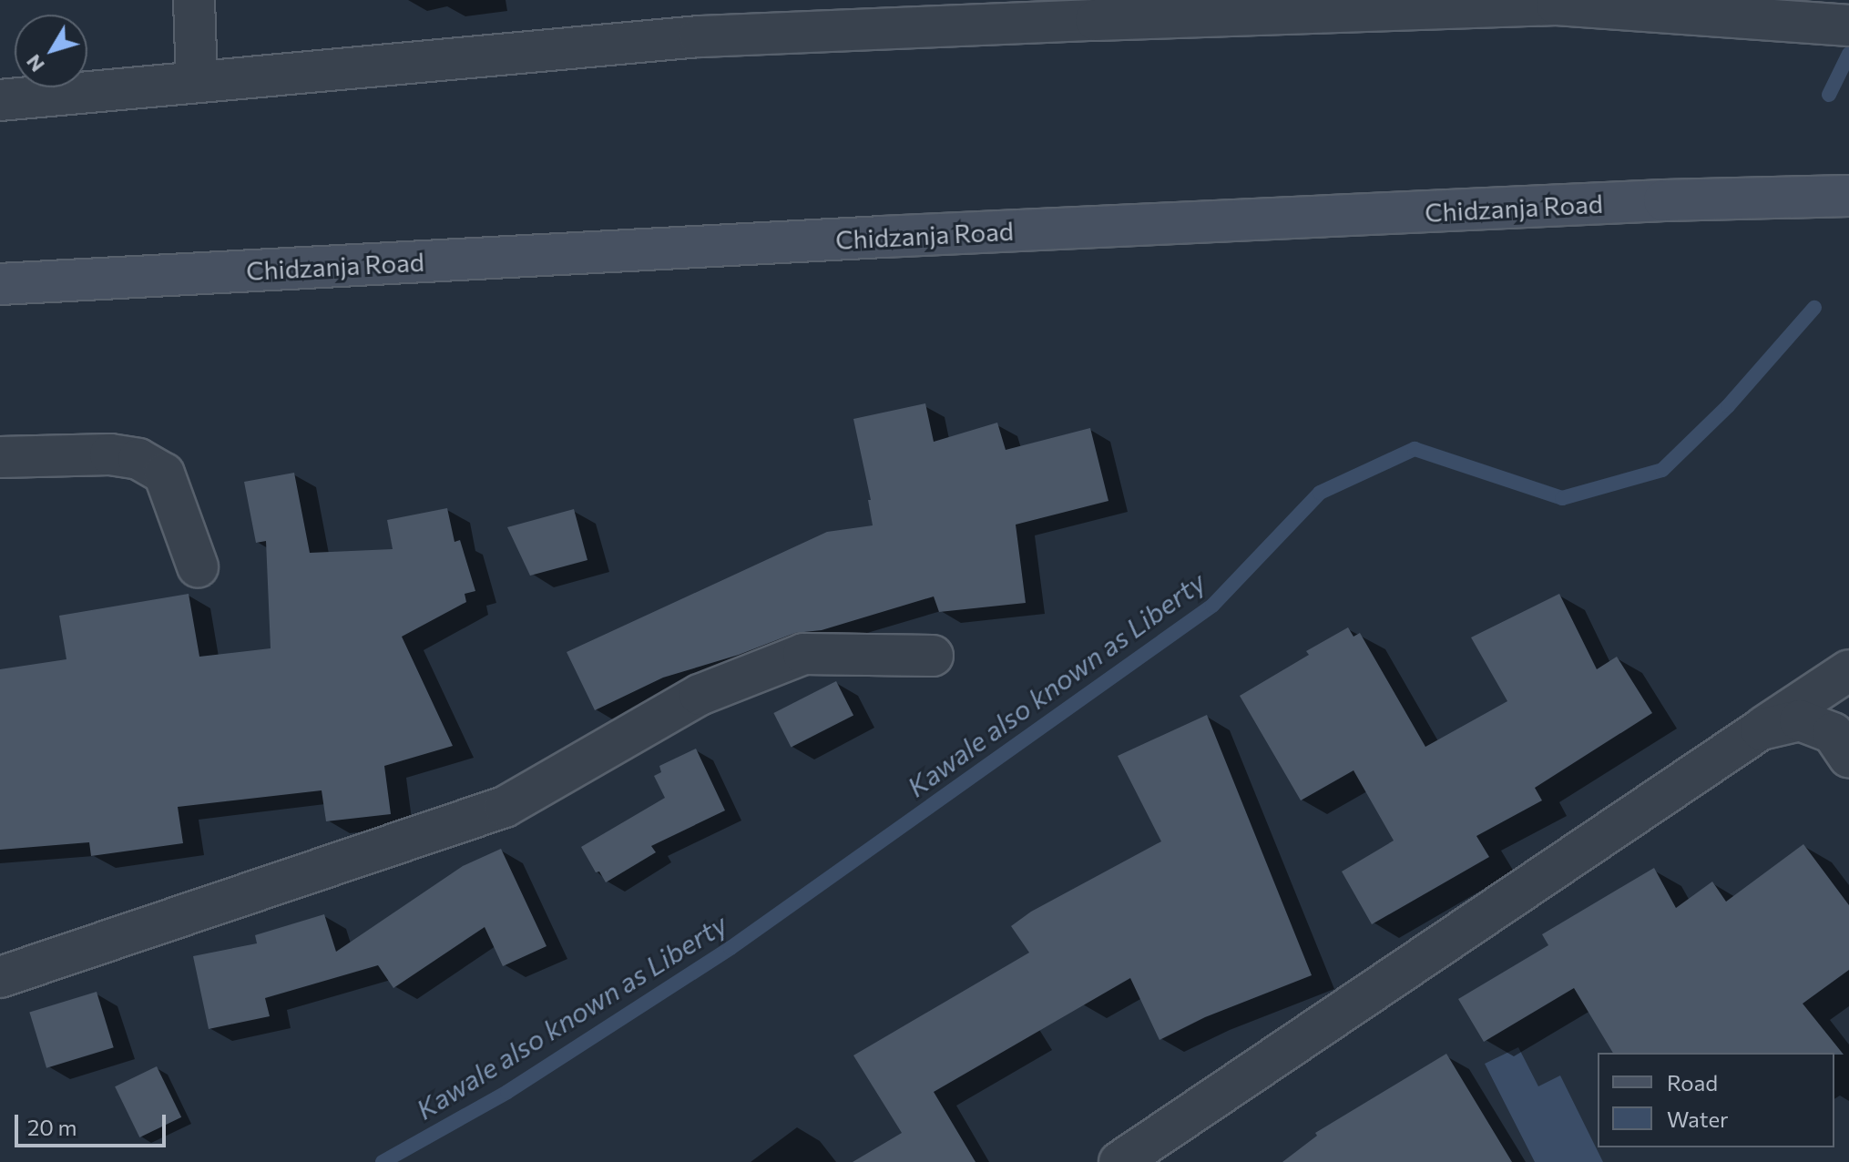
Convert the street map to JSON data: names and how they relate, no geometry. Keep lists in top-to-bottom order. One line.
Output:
{"streets":{"street":["Chidzanja Road"]},"water":["Kawale also known as Liberty"],"legend":["Road","Water"],"scale_bar":"20 m","north":"bottom left"}
